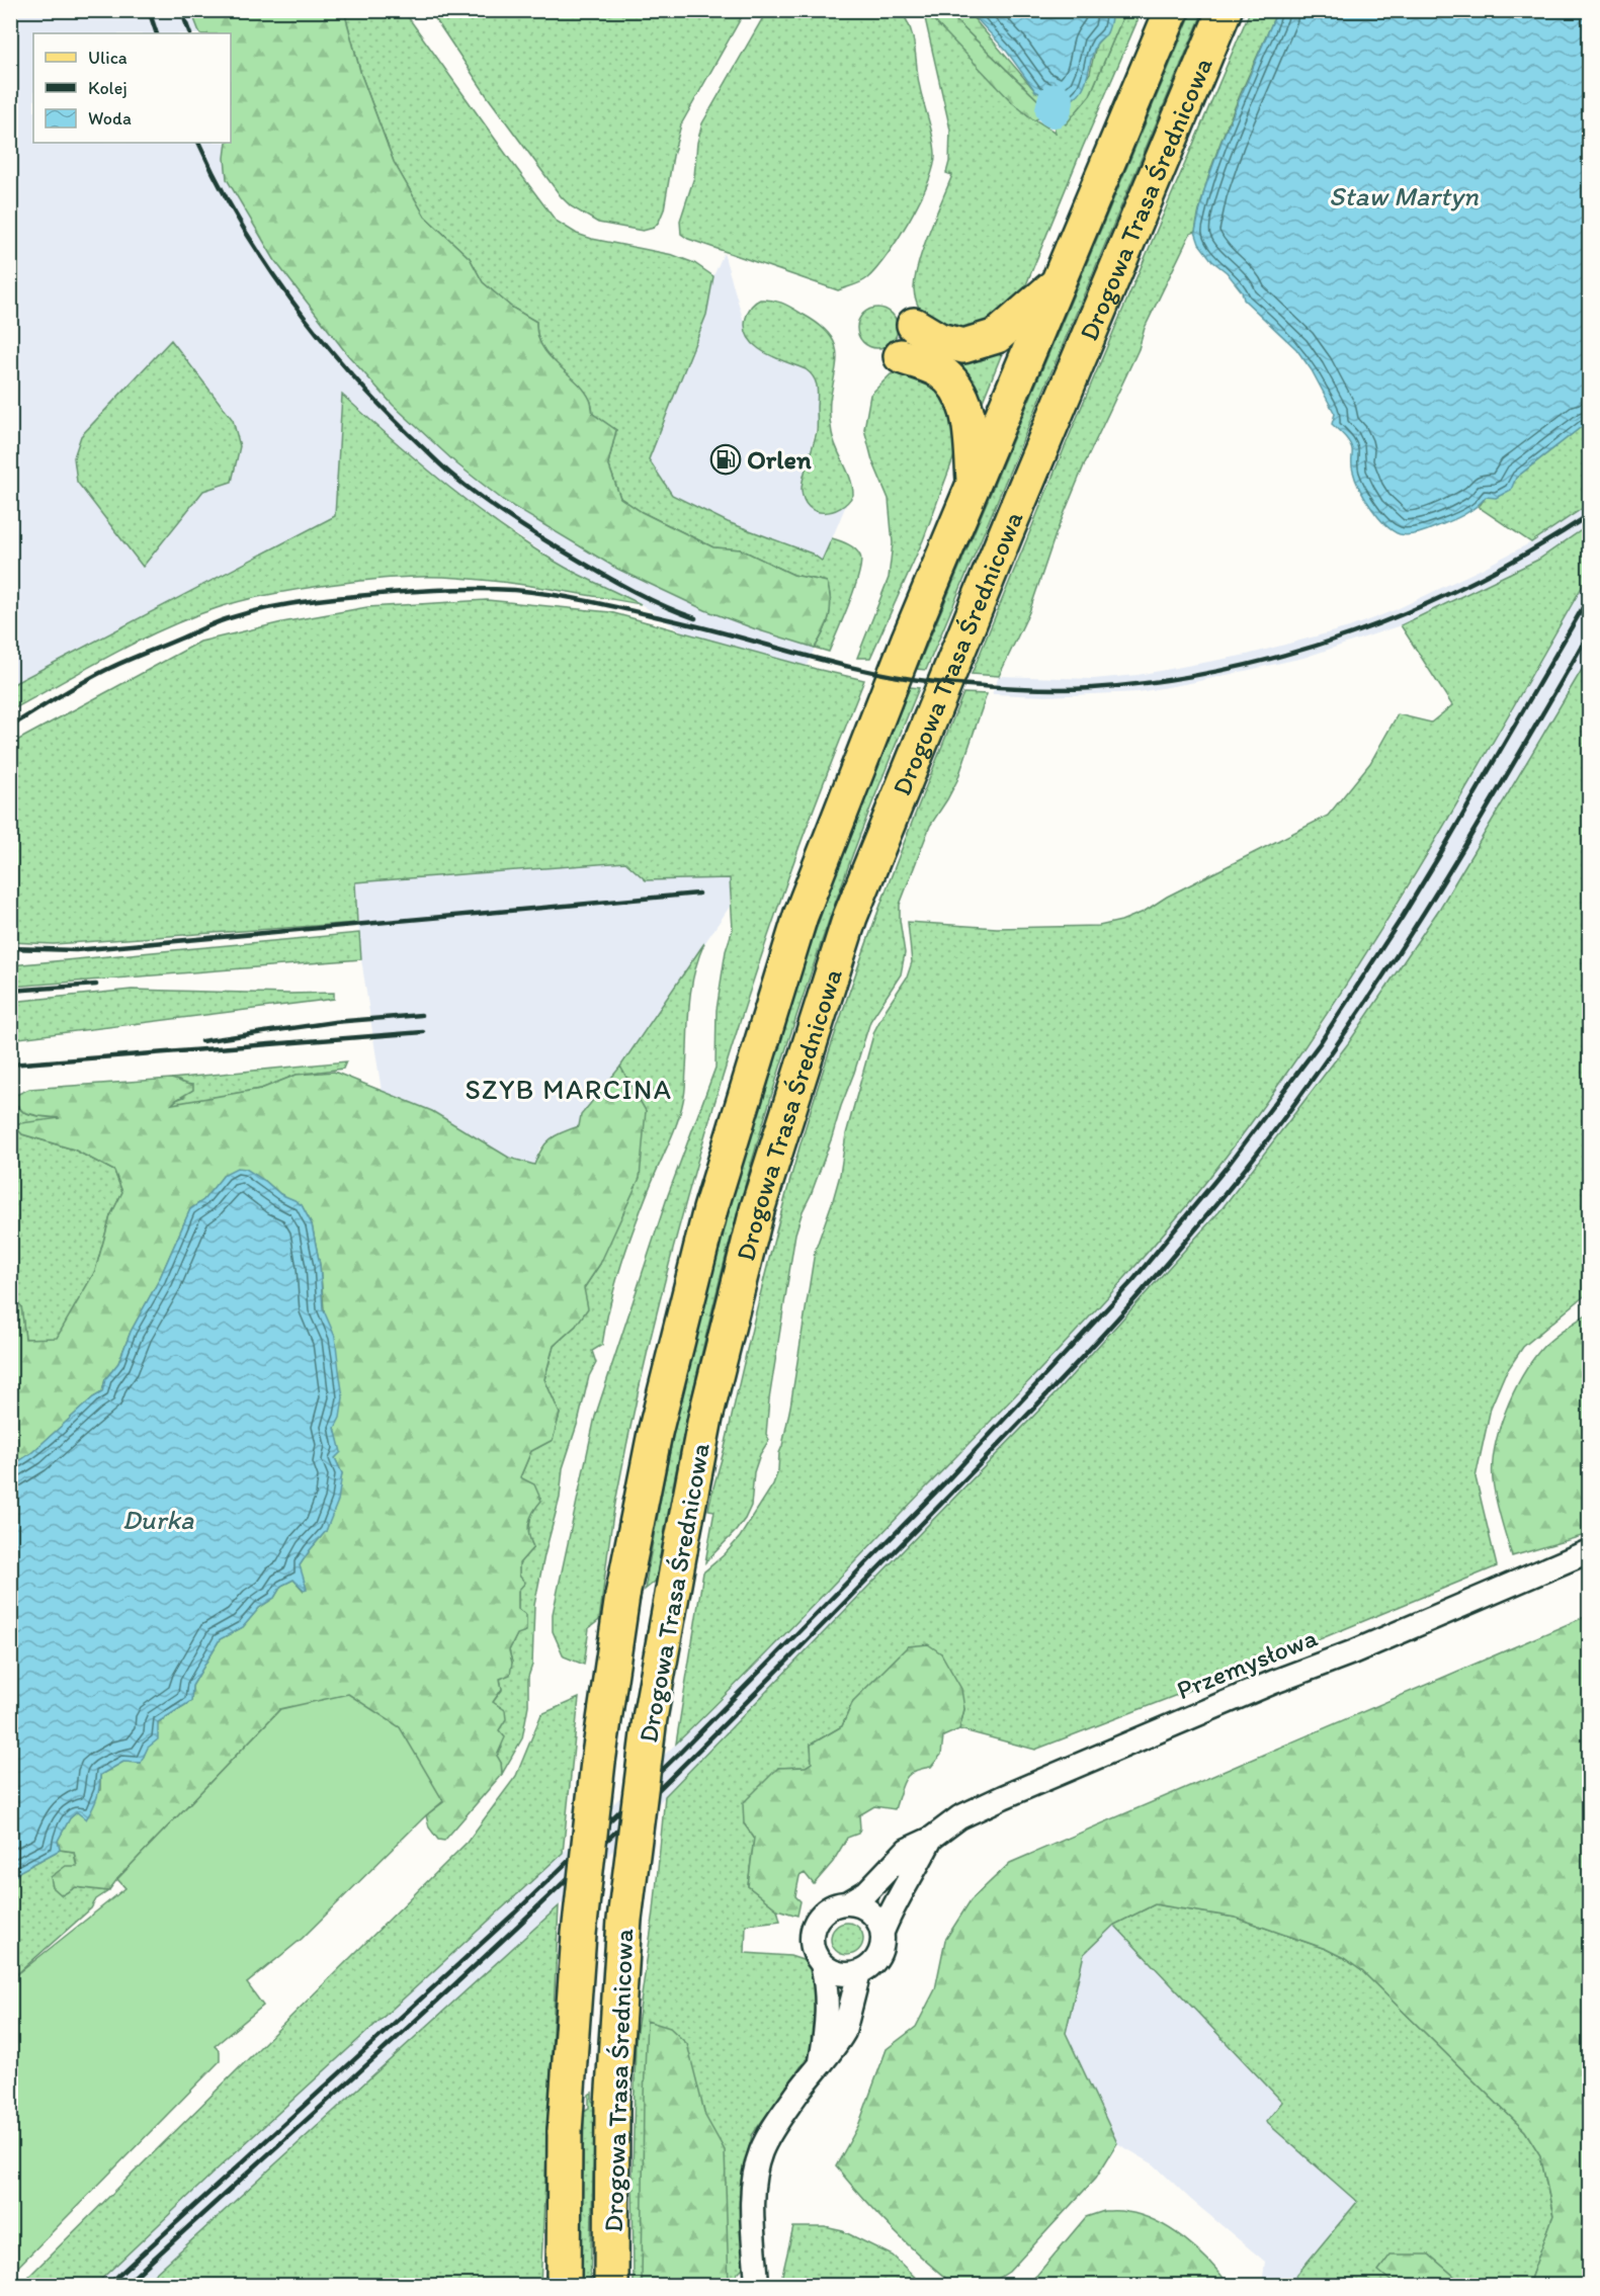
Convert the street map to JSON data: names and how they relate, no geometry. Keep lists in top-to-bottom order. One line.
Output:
{"streets":{"main road":["Drogowa Trasa Średnicowa"],"street":["Przemysłowa"]},"districts":["SZYB MARCINA"],"water":["Staw Martyn","Durka"],"places":{"fuel station":["Orlen"]},"legend":["Ulica","Kolej","Woda"]}
